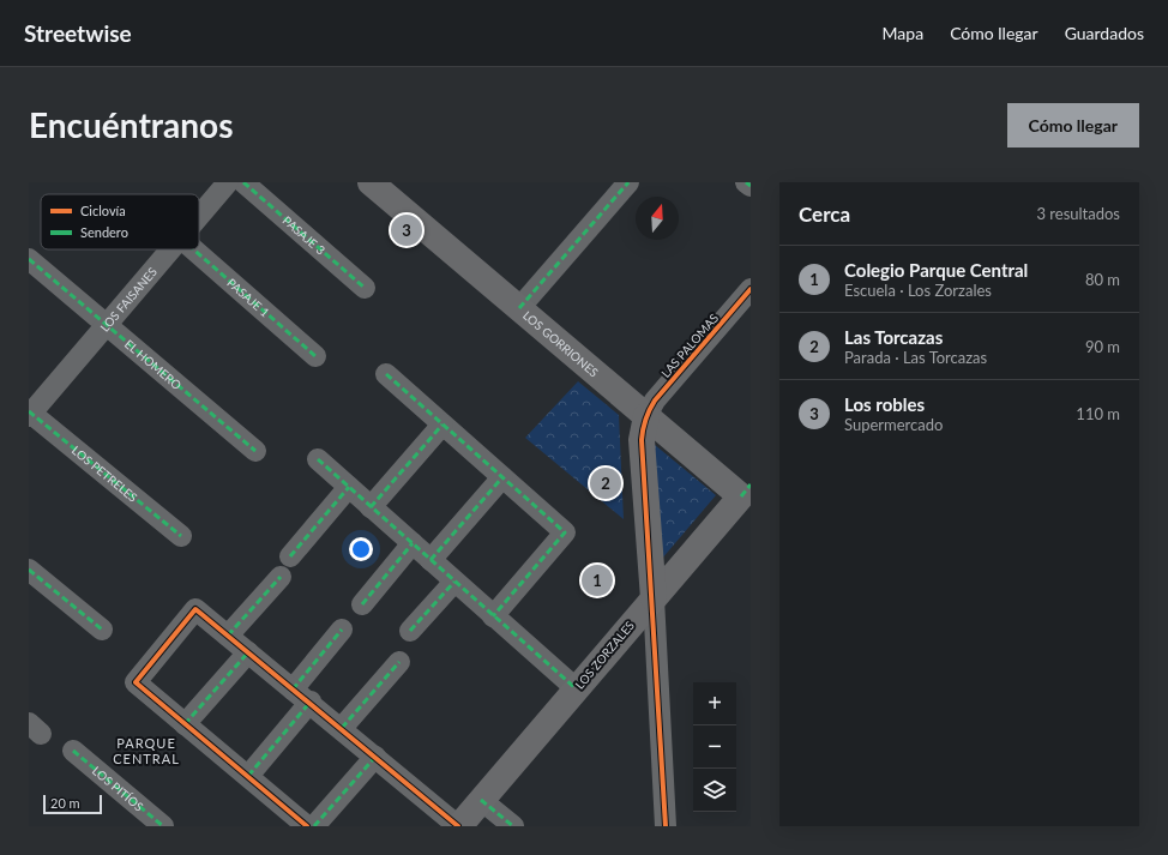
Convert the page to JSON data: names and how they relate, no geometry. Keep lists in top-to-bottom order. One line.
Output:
{"streets":{"street":["PASAJE 3","PASAJE 1","LOS FAISANES","LOS GORRIONES","LAS PALOMAS","EL HOMERO","LOS PETRELES","LOS ZORZALES","LOS PITÍOS"]},"crossings":[["LOS FAISANES","EL HOMERO"],["LOS FAISANES","LOS PETRELES"],["LOS GORRIONES","LAS PALOMAS"],["LOS GORRIONES","LOS ZORZALES"]],"districts":["PARQUE CENTRAL"],"legend":["Ciclovía","Sendero"],"scale_bar":"20 m","north":"top","page":{"header":"Streetwise","nav":["Mapa","Cómo llegar","Guardados"],"buttons":"Cómo llegar","title":"Encuéntranos","heading":["Cerca","3 resultados"],"pins":["3","2","1"],"list":[{"mark":"1","name":"Colegio Parque Central","note":"Escuela · Los Zorzales","value":"80 m"},{"mark":"2","name":"Las Torcazas","note":"Parada · Las Torcazas","value":"90 m"},{"mark":"3","name":"Los robles","note":"Supermercado","value":"110 m"}],"map_buttons":["+","−"],"scale":"20 m"}}
